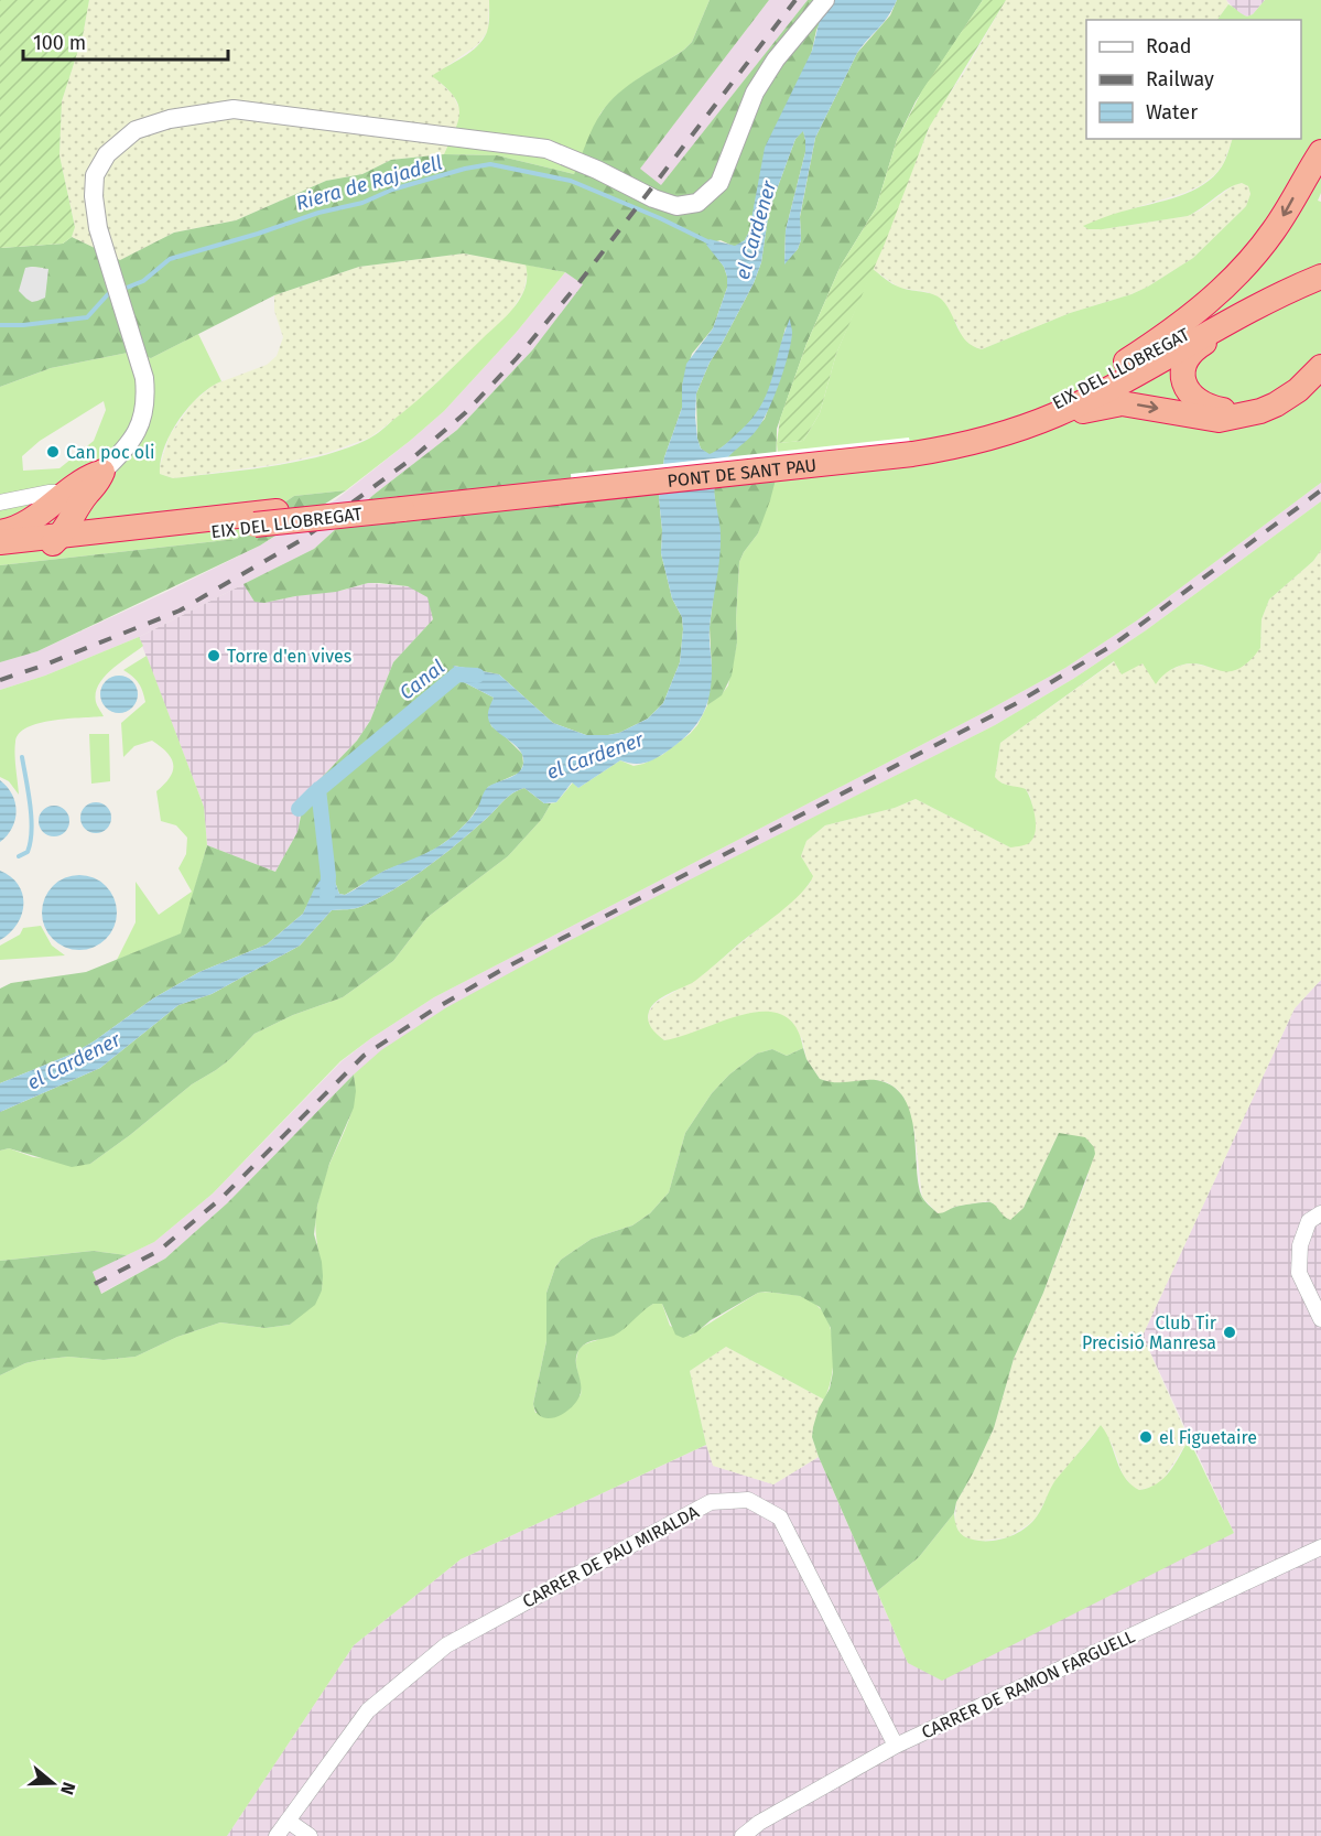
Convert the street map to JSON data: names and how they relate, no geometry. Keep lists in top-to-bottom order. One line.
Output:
{"streets":{"highway":["EIX DEL LLOBREGAT","PONT DE SANT PAU"],"street":["CARRER DE PAU MIRALDA","CARRER DE RAMON FARGUELL"]},"crossings":[["EIX DEL LLOBREGAT","PONT DE SANT PAU"],["CARRER DE PAU MIRALDA","CARRER DE RAMON FARGUELL"]],"water":["Riera de Rajadell","el Cardener","Canal"],"places":["Can poc oli","Torre d'en vives","Club Tir Precisió Manresa","el Figuetaire"],"legend":["Road","Railway","Water"],"scale_bar":"100 m","north":"right"}
